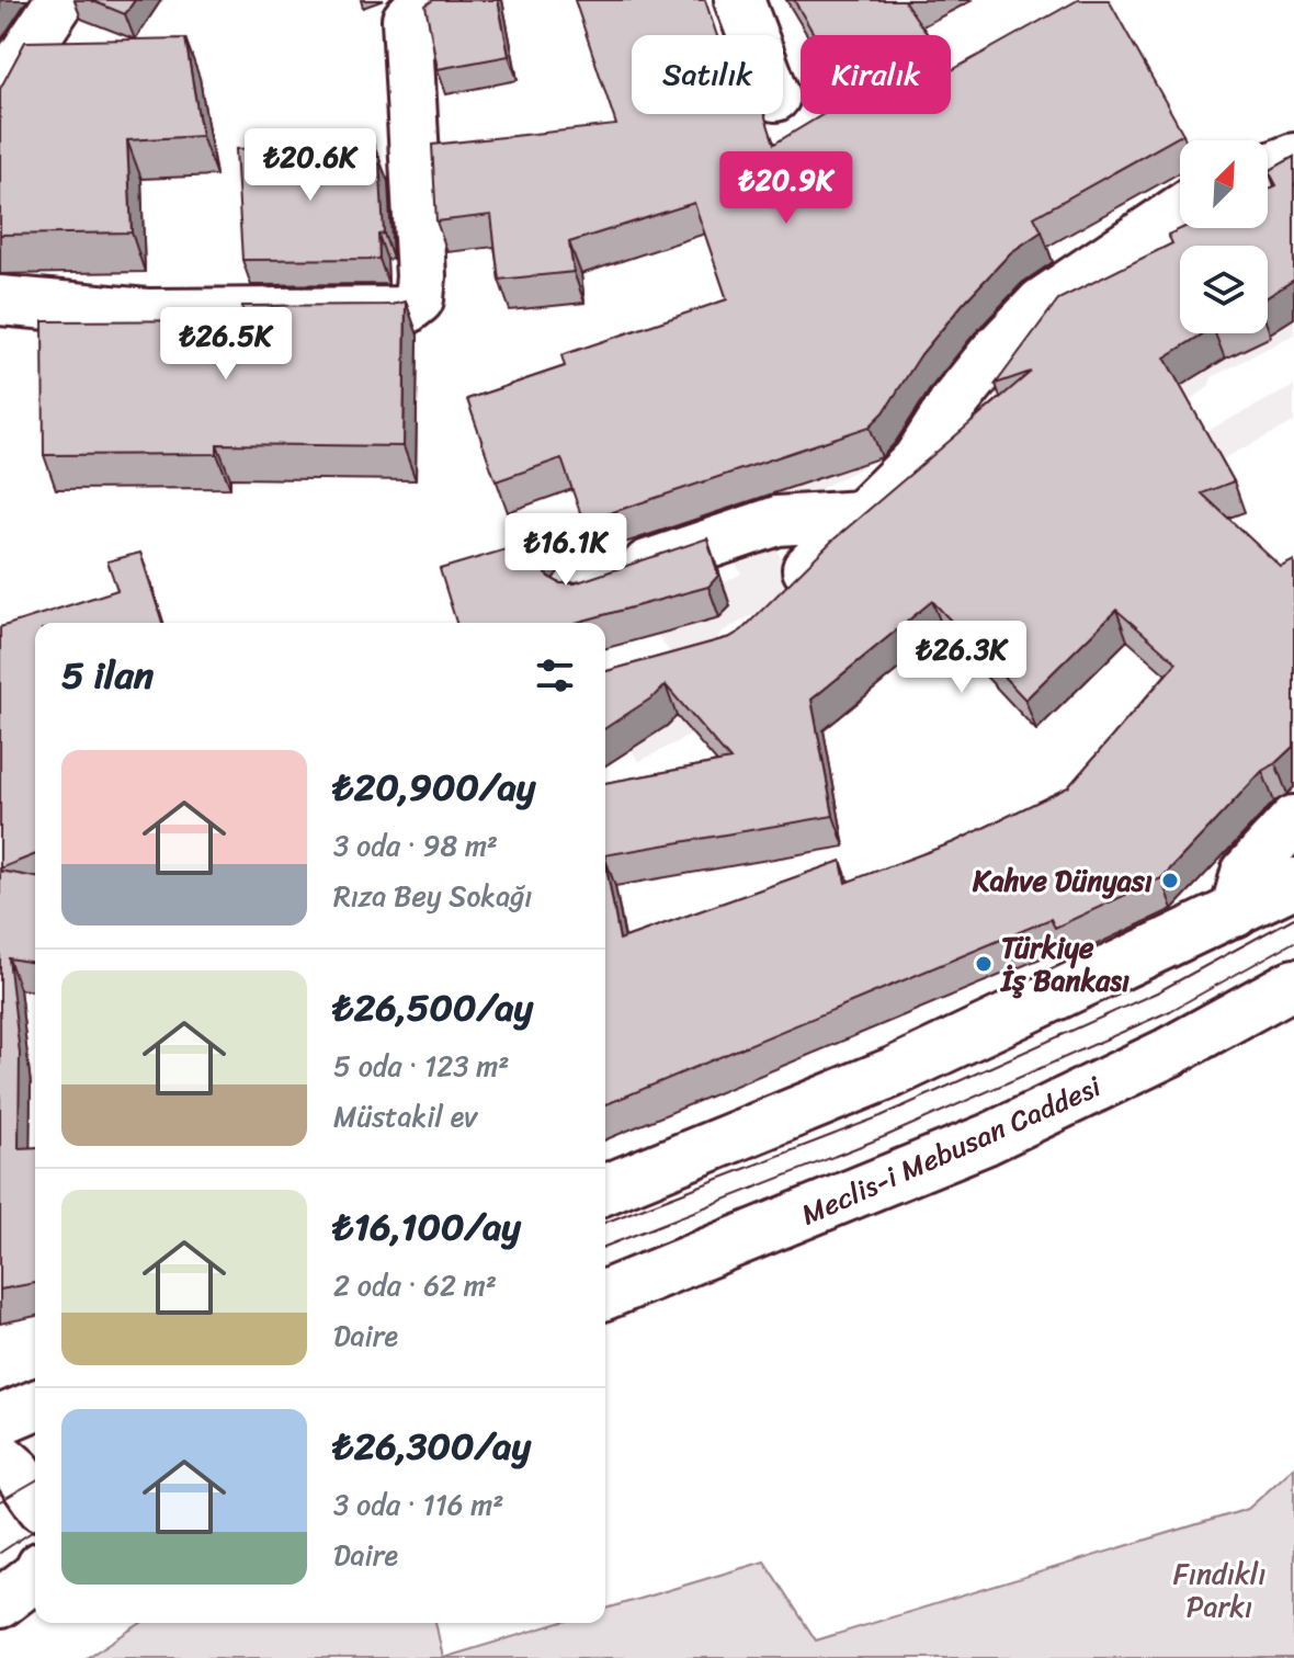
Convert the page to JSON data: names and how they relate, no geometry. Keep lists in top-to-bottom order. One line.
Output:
{"streets":{"street":["Meclis-i Mebusan Caddesi"]},"parks":["Fındıklı Parkı"],"places":["Kahve Dünyası","Türkiye İş Bankası"],"north":"top right","page":{"chip":["Satılık","Kiralık"],"price":["₺20.6K","₺20.9K","₺26.5K","₺16.1K","₺26.3K"],"heading":"5 ilan","list":[{"name":"₺20,900/ay","note":"3 oda · 98 m² · Rıza Bey Sokağı"},{"name":"₺26,500/ay","note":"5 oda · 123 m² · Müstakil ev"},{"name":"₺16,100/ay","note":"2 oda · 62 m² · Daire"},{"name":"₺26,300/ay","note":"3 oda · 116 m² · Daire"}]}}
